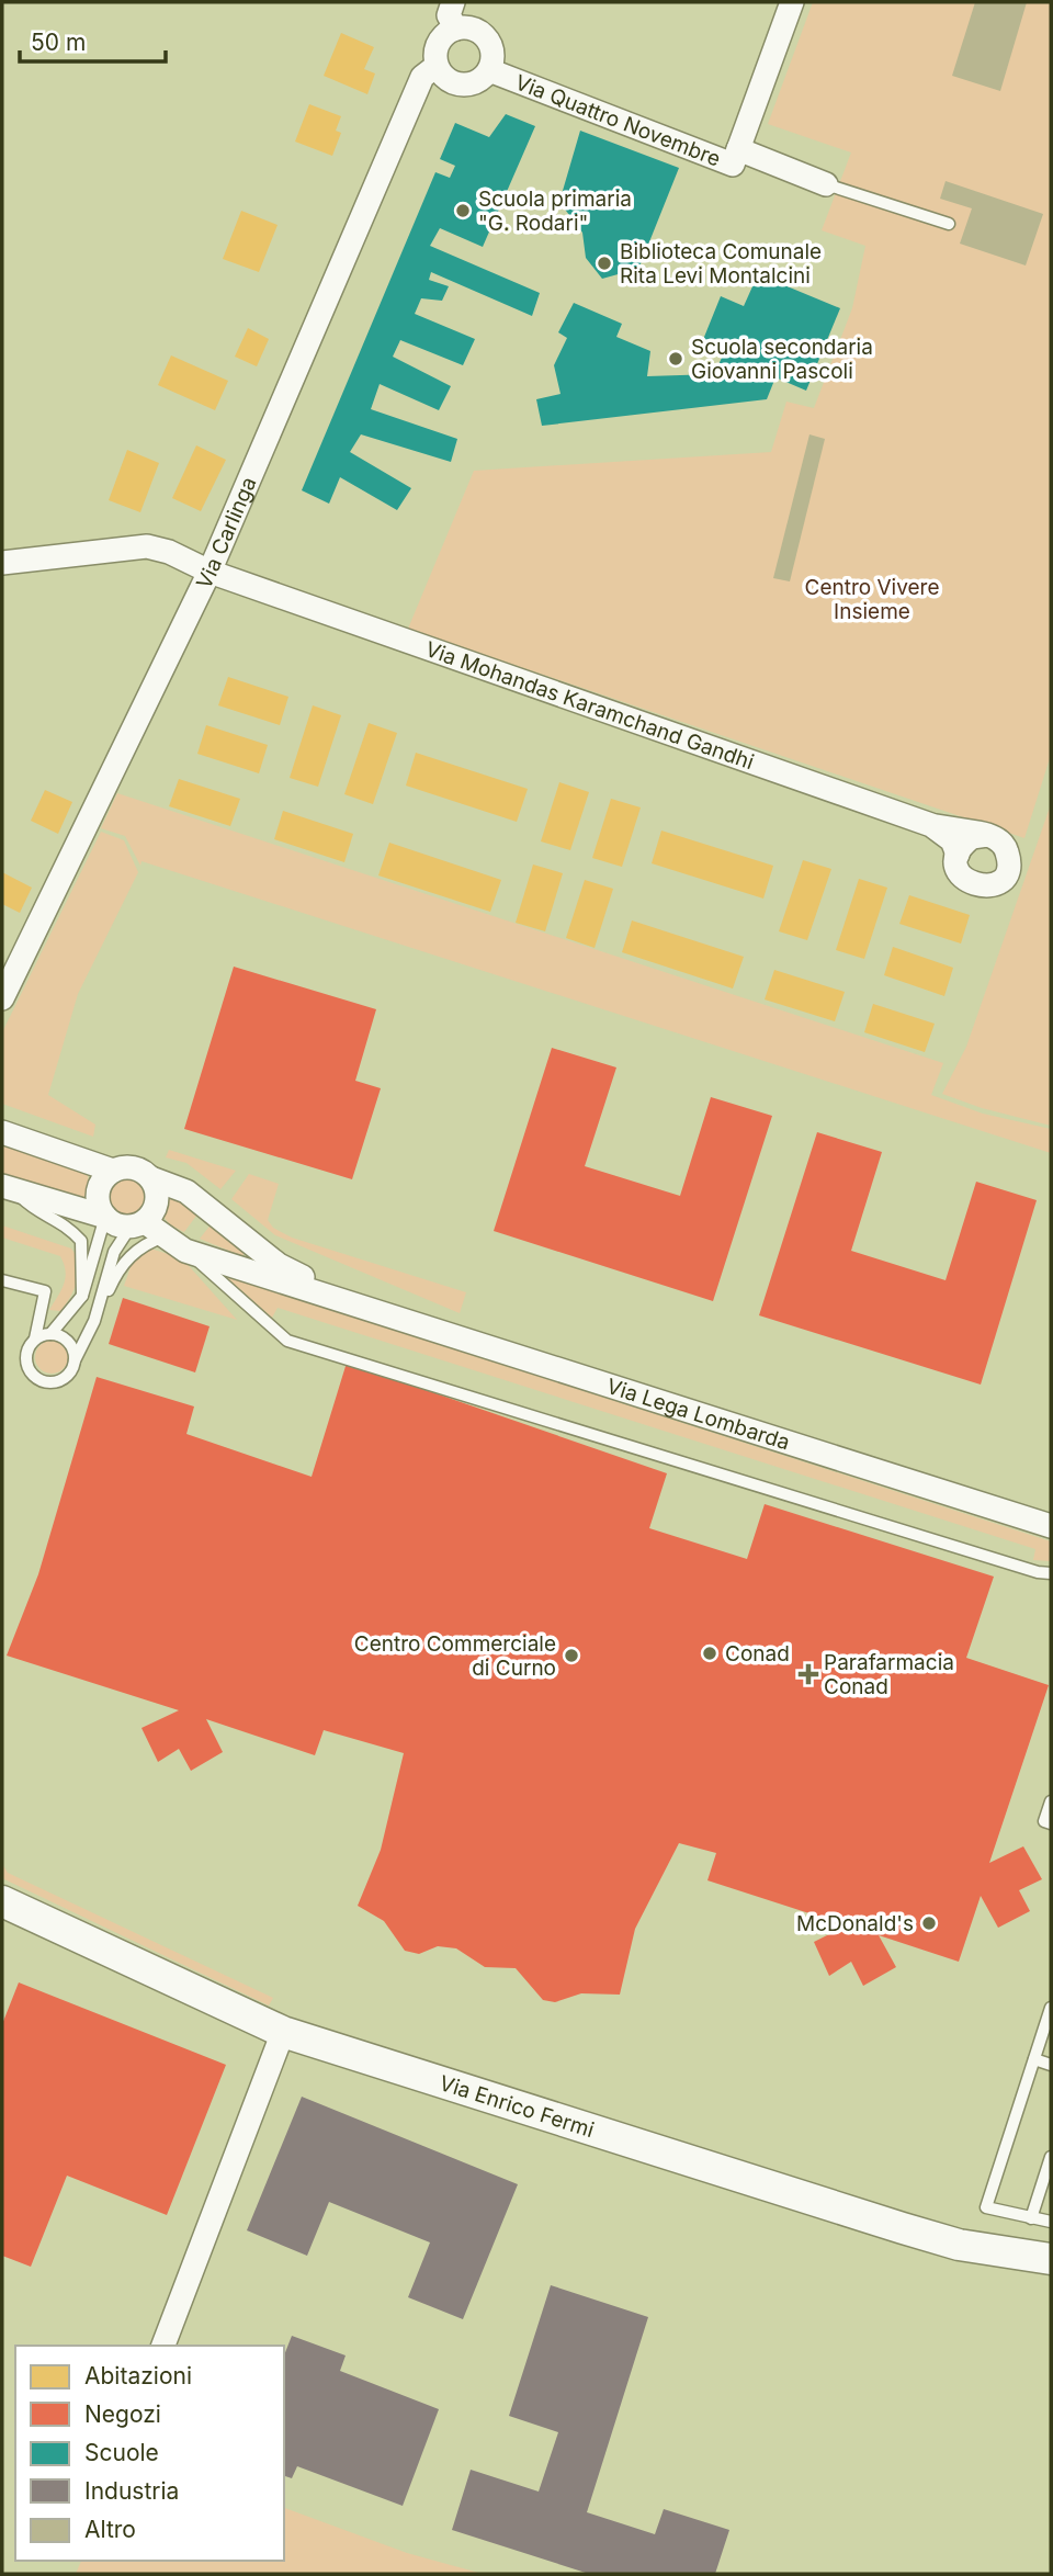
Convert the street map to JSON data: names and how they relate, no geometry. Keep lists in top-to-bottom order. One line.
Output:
{"streets":{"street":["Via Quattro Novembre","Via Carlinga","Via Mohandas Karamchand Gandhi","Via Lega Lombarda","Via Enrico Fermi"]},"crossings":[["Via Quattro Novembre","Via Carlinga"],["Via Carlinga","Via Mohandas Karamchand Gandhi"]],"parks":["Centro Vivere Insieme"],"places":{"other":["Scuola primaria \"G. Rodari\"","Biblioteca Comunale Rita Levi Montalcini","Scuola secondaria Giovanni Pascoli","Conad","Centro Commerciale di Curno","McDonald's"],"health":["Parafarmacia Conad"]},"legend":["Abitazioni","Negozi","Scuole","Industria","Altro"],"scale_bar":"50 m"}
